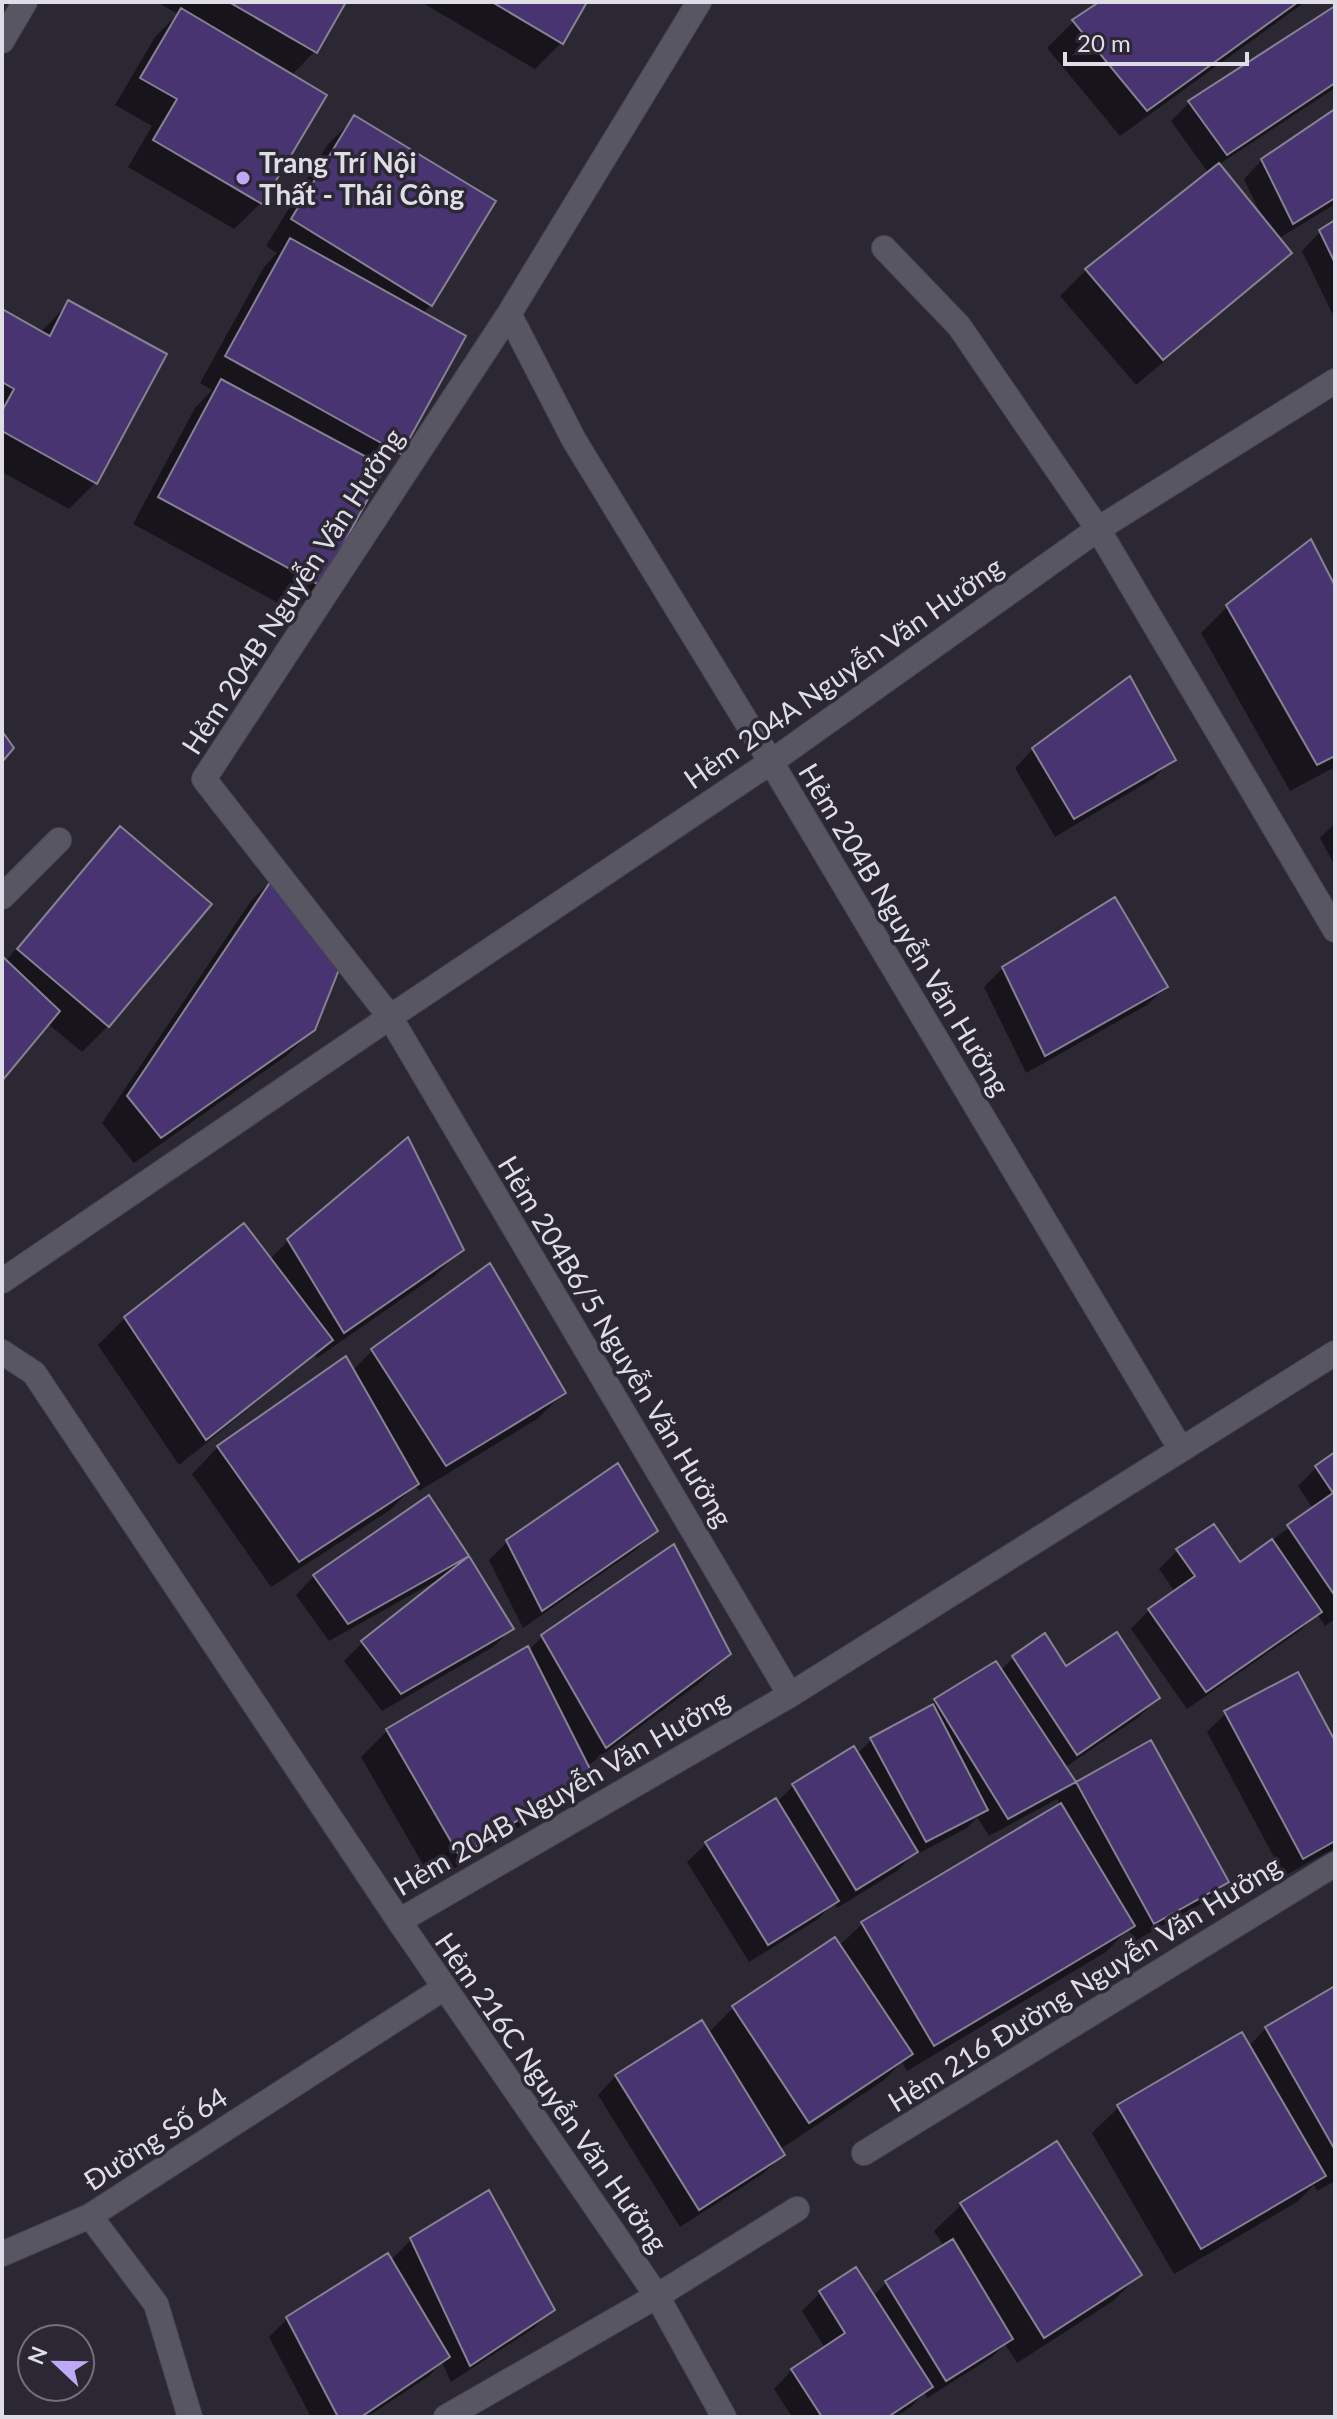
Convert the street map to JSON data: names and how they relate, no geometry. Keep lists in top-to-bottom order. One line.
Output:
{"streets":{"street":["Hẻm 204B Nguyễn Văn Hưởng","Hẻm 204A Nguyễn Văn Hưởng","Hẻm 204B6/5 Nguyễn Văn Hưởng","Hẻm 216 Đường Nguyễn Văn Hưởng","Hẻm 216C Nguyễn Văn Hưởng","Đường Số 64"]},"crossings":[["Hẻm 204B Nguyễn Văn Hưởng","Hẻm 204A Nguyễn Văn Hưởng"],["Hẻm 204B Nguyễn Văn Hưởng","Hẻm 204B6/5 Nguyễn Văn Hưởng"],["Hẻm 204B Nguyễn Văn Hưởng","Hẻm 216C Nguyễn Văn Hưởng"],["Hẻm 204A Nguyễn Văn Hưởng","Hẻm 204B6/5 Nguyễn Văn Hưởng"],["Hẻm 216C Nguyễn Văn Hưởng","Đường Số 64"]],"places":["Trang Trí Nội Thất - Thái Công"],"scale_bar":"20 m","north":"left"}
